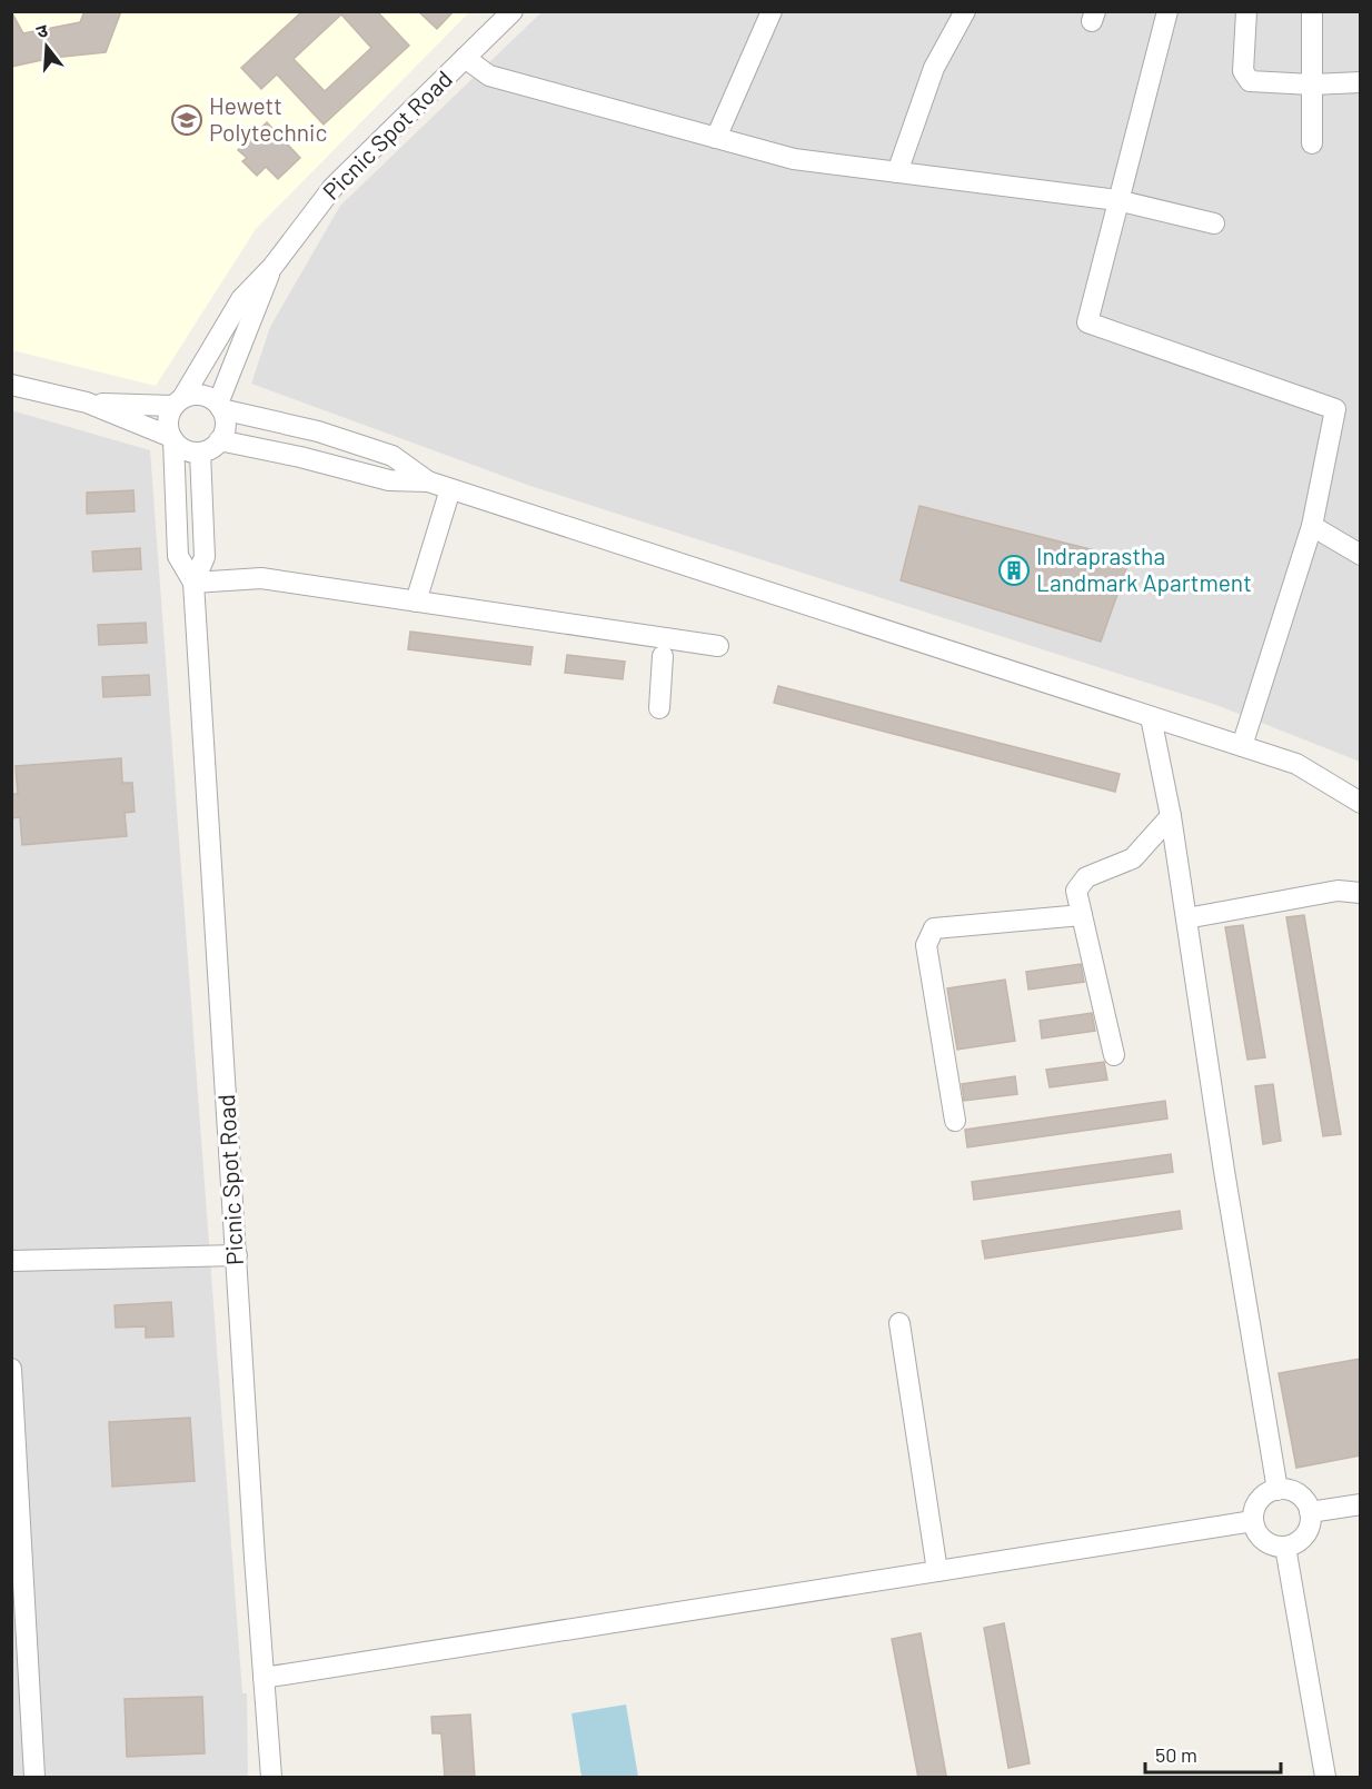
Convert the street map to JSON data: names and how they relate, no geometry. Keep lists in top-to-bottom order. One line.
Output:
{"streets":{"street":["Picnic Spot Road"]},"places":{"school or university":["Hewett Polytechnic"],"building":["Indraprastha Landmark Apartment"]},"scale_bar":"50 m","north":"top"}
